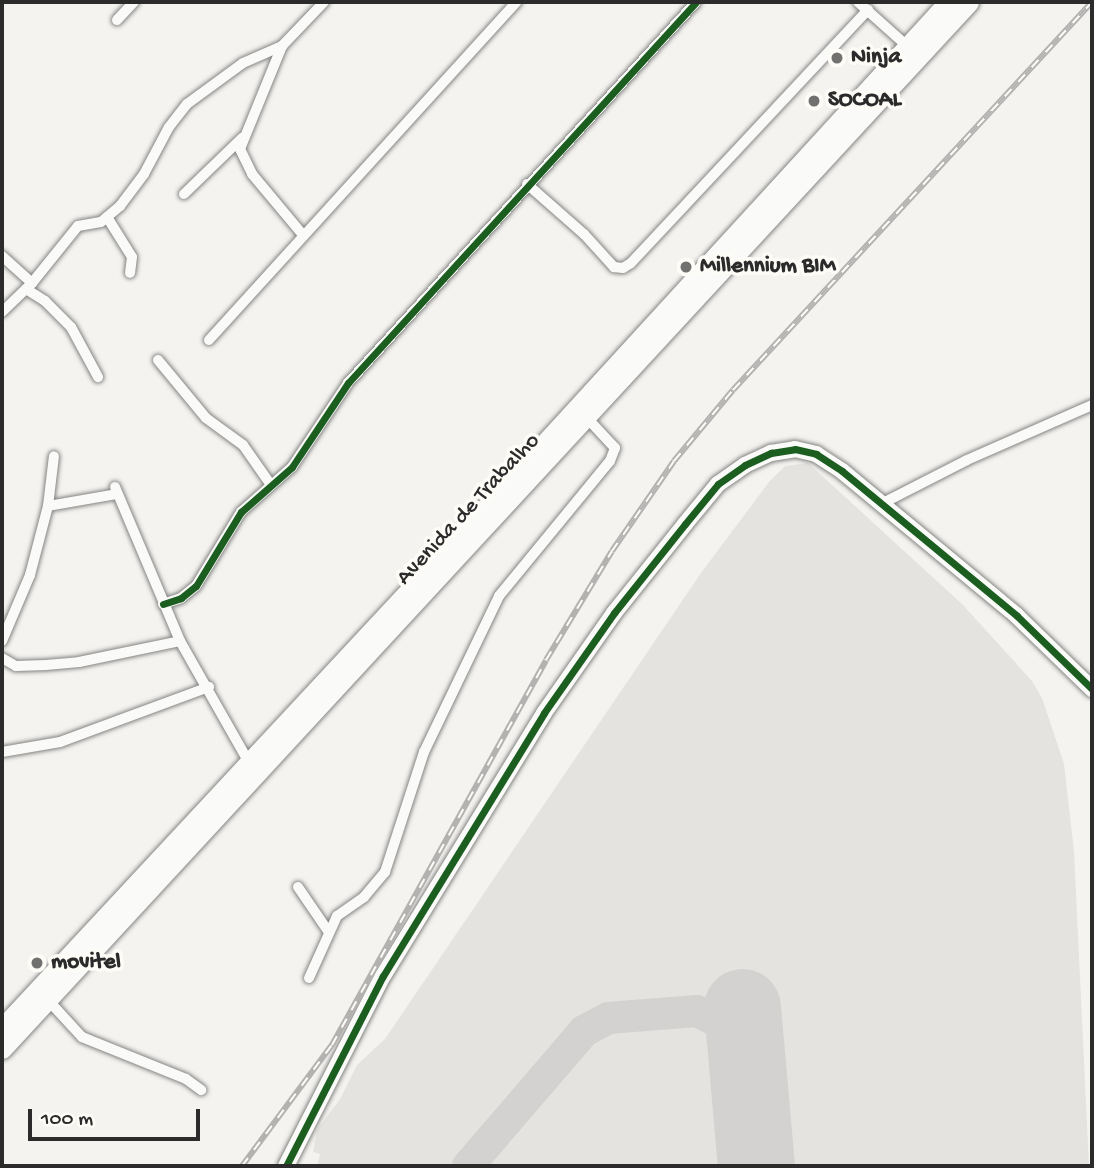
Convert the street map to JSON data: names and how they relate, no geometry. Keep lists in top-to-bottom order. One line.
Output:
{"streets":{"highway":["Avenida de Trabalho"]},"places":["Ninja","SOCOAL","Millennium BIM","movitel"],"scale_bar":"100 m"}
